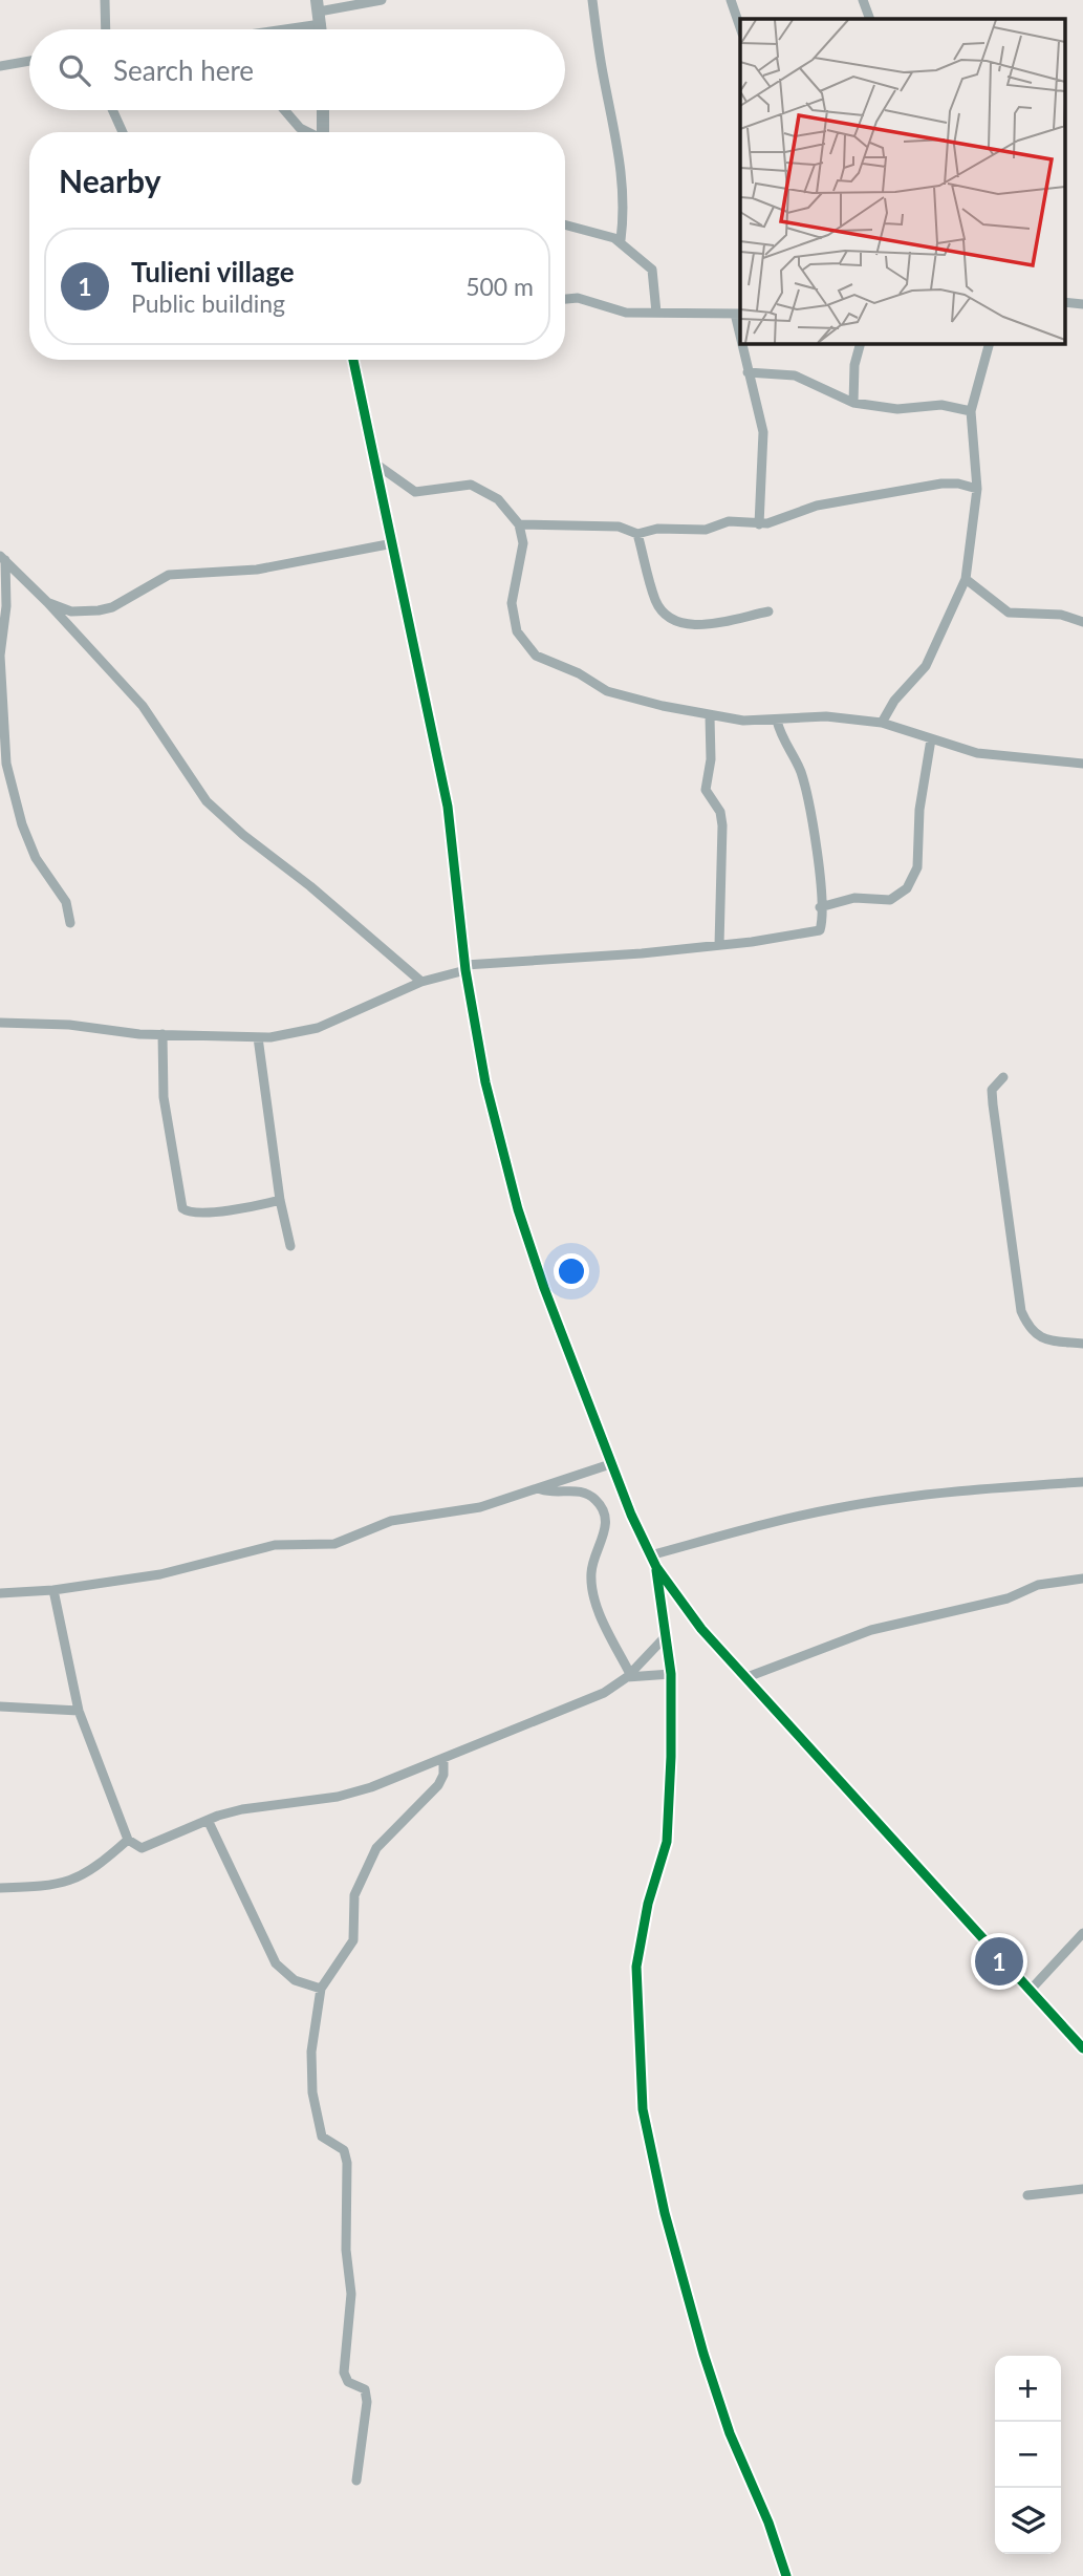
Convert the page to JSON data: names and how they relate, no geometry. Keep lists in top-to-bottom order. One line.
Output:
{"page":{"search":"Search here","heading":"Nearby","list":[{"mark":"1","name":"Tulieni village","note":"Public building","value":"500 m"}],"pins":"1","map_buttons":["+","−"]}}
